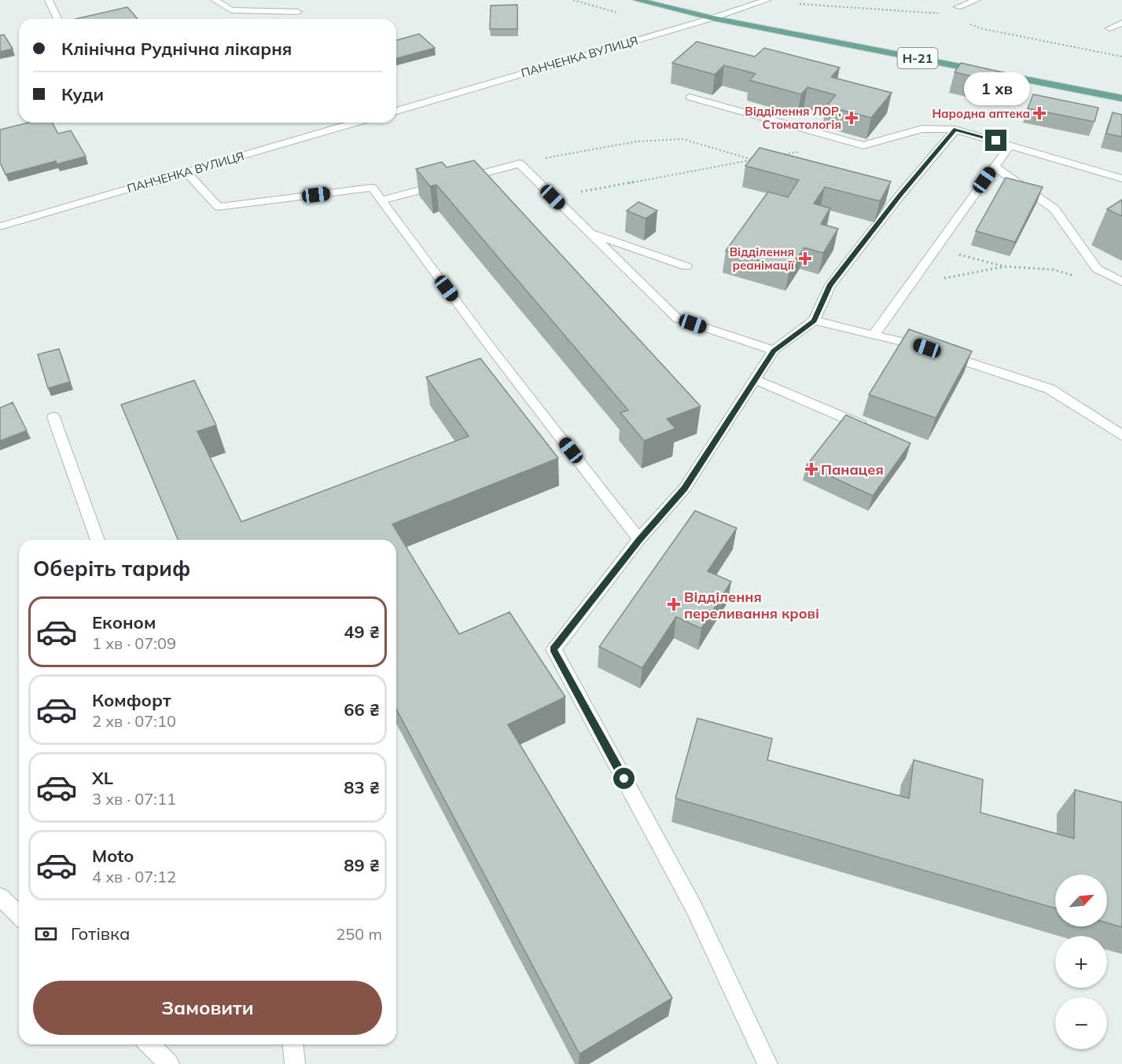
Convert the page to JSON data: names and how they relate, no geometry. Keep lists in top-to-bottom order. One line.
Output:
{"streets":{"main road":["Н-21"],"street":["ПАНЧЕНКА ВУЛИЦЯ"]},"crossings":[["ПАНЧЕНКА ВУЛИЦЯ","Н-21"]],"places":{"health":["Народна аптека","Відділення ЛОР, Стоматологія","Відділення реанімації","Панацея","Відділення переливання крові"]},"north":"top right","page":{"banner":["Клінічна Руднічна лікарня","Куди"],"bubble":"1 хв","heading":"Оберіть тариф","list":[{"name":"Економ","note":"1 хв · 07:09","value":"49 ₴"},{"name":"Комфорт","note":"2 хв · 07:10","value":"66 ₴"},{"name":"XL","note":"3 хв · 07:11","value":"83 ₴"},{"name":"Moto","note":"4 хв · 07:12","value":"89 ₴"}],"map_buttons":["+","−"],"pay":["Готівка","250 m"],"buttons":"Замовити"}}
